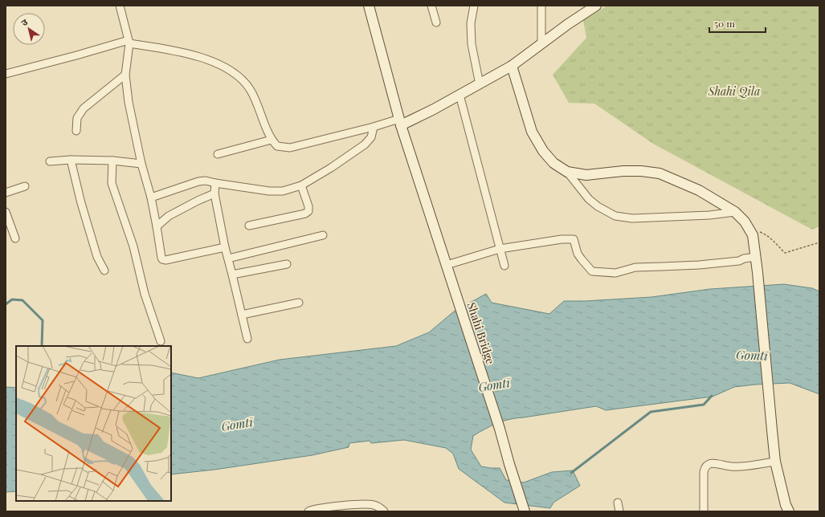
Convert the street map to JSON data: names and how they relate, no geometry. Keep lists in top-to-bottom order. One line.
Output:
{"streets":{"main road":["Shahi Bridge"]},"water":["Gomtī"],"parks":["Shahi Qila"],"scale_bar":"50 m","north":"top left"}
